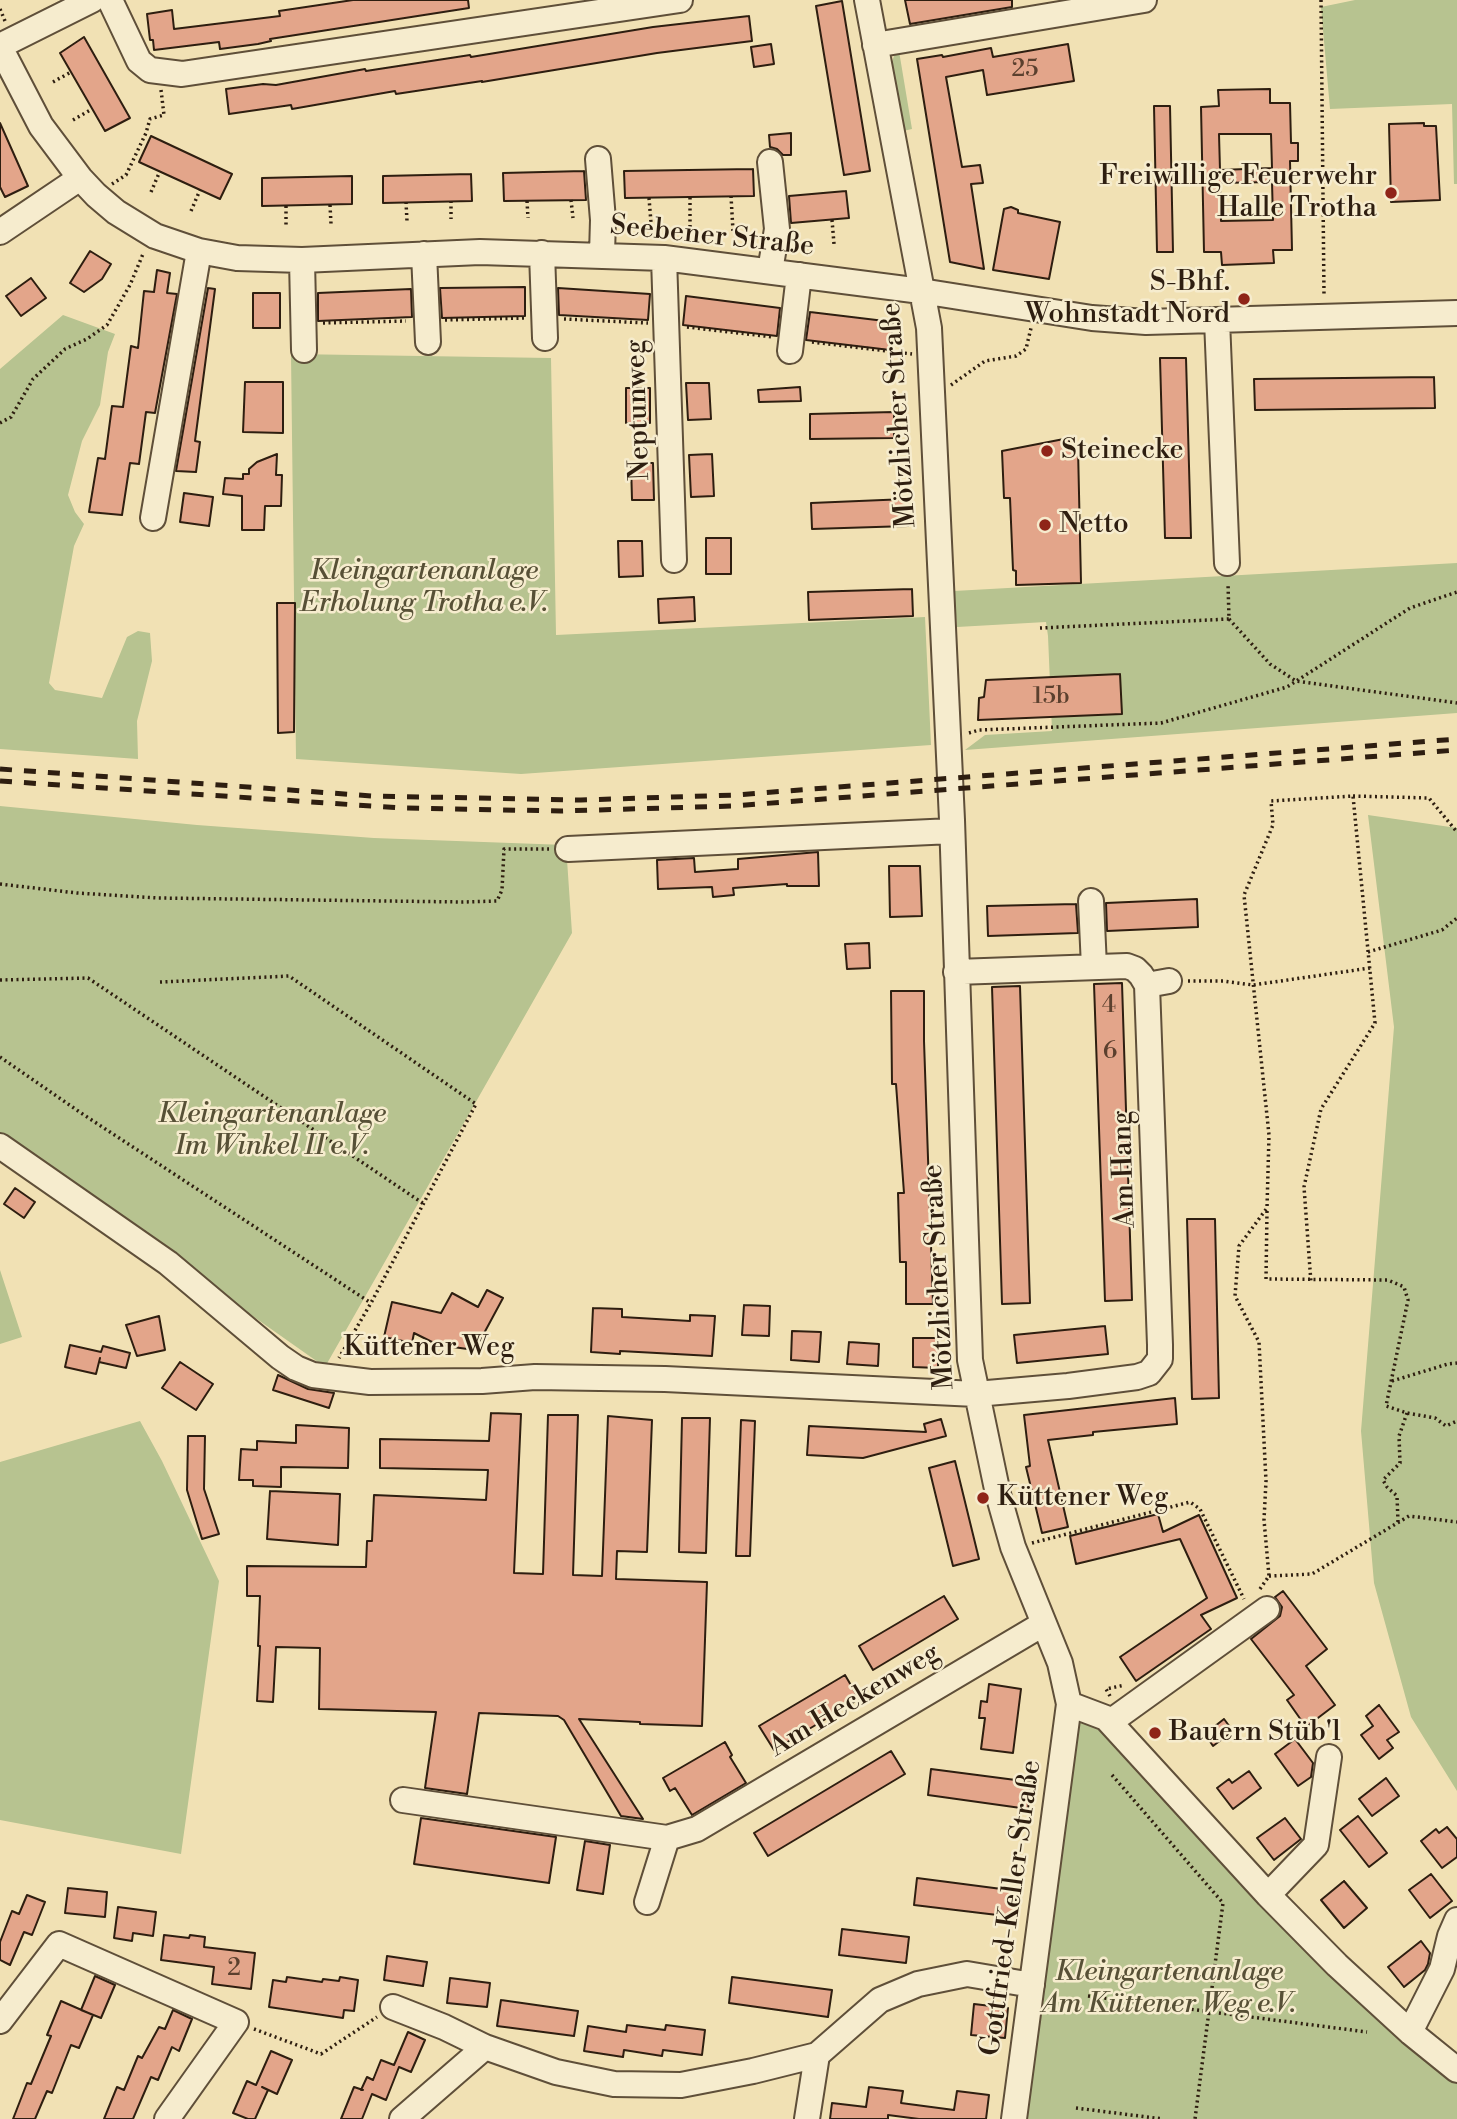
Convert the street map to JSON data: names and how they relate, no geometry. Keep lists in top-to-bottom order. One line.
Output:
{"streets":{"street":["Seebener Straße","Neptunweg","Mötzlicher Straße","Am Hang","Küttener Weg","Am Heckenweg","Gottfried-Keller-Straße"]},"crossings":[["Seebener Straße","Neptunweg"],["Seebener Straße","Mötzlicher Straße"],["Mötzlicher Straße","Am Hang"],["Mötzlicher Straße","Küttener Weg"],["Mötzlicher Straße","Am Heckenweg"],["Mötzlicher Straße","Gottfried-Keller-Straße"],["Am Hang","Küttener Weg"]],"parks":["Kleingartenanlage Erholung Trotha e.V.","Kleingartenanlage Im Winkel II e.V.","Kleingartenanlage Am Küttener Weg e.V."],"places":["Freiwillige Feuerwehr Halle Trotha","S-Bhf. Wohnstadt Nord","Steinecke","Netto","Küttener Weg","Bauern Stüb'l"],"house_numbers":["25","15b","4","6","2"]}
